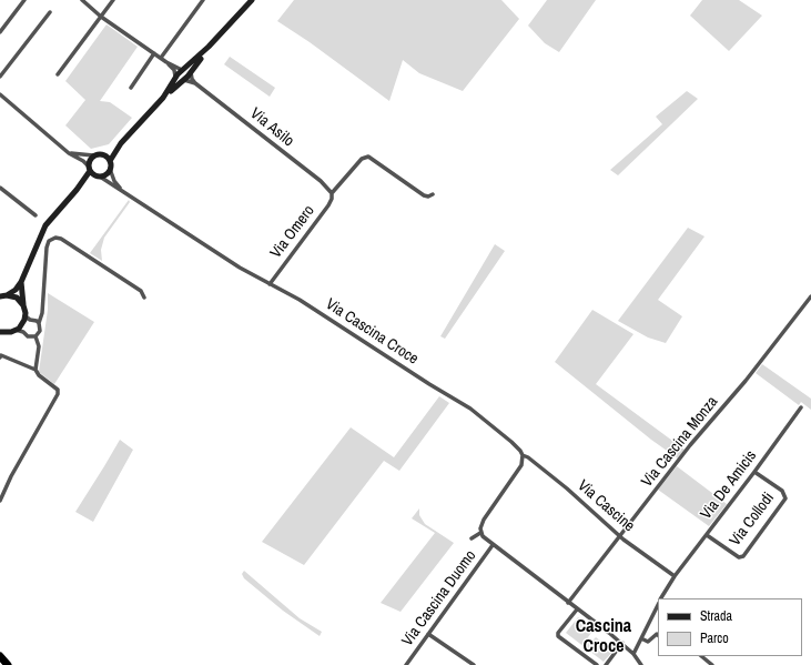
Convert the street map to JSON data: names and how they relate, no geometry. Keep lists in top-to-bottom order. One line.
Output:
{"streets":{"street":["Via Asilo","Via Omero","Via Cascina Croce","Via Cascina Monza","Via De Amicis","Via Cascine","Via Collodi","Via Cascina Duomo"]},"crossings":[["Via Asilo","Via Omero"],["Via Omero","Via Cascina Croce"],["Via Cascina Croce","Via Cascine"],["Via Cascina Monza","Via Cascine"],["Via De Amicis","Via Cascine"],["Via De Amicis","Via Collodi"]],"districts":["Cascina Croce"],"legend":["Strada","Parco"]}
